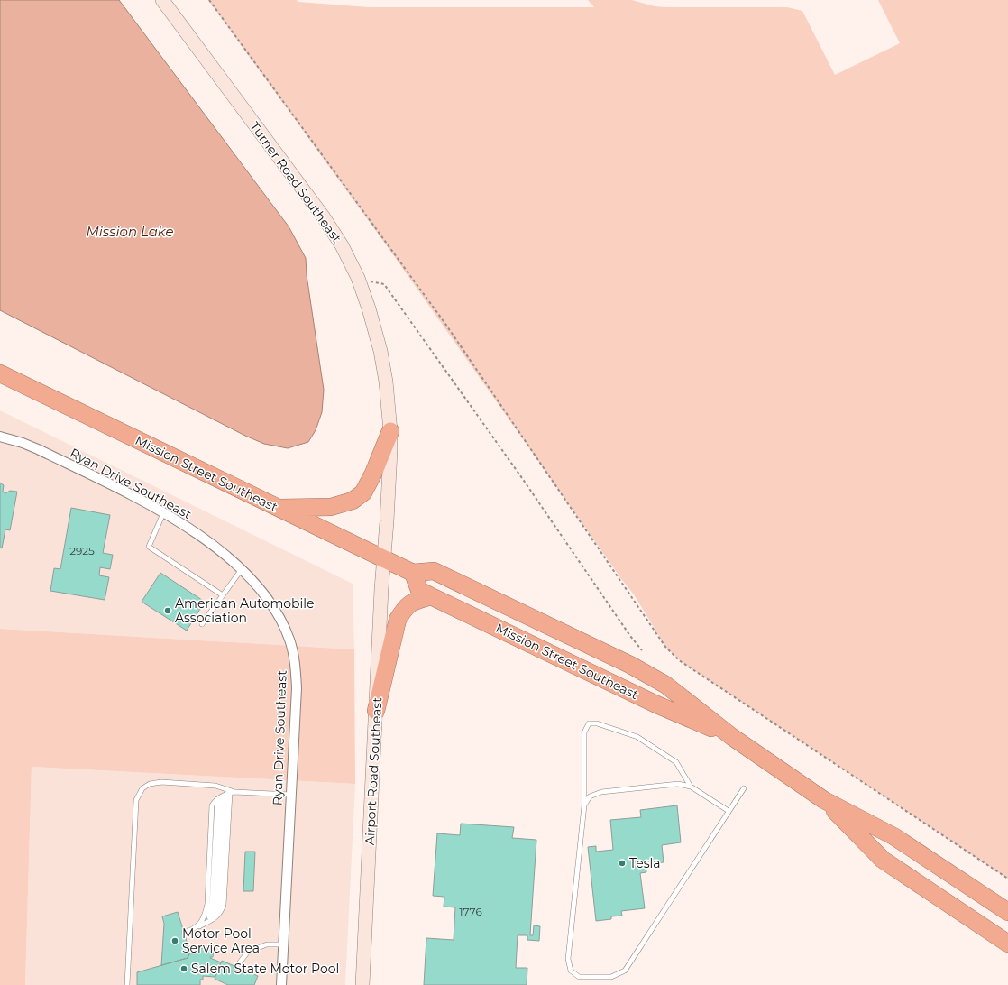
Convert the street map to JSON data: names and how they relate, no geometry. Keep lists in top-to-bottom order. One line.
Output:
{"streets":{"highway":["Mission Street Southeast"],"main road":["Turner Road Southeast","Airport Road Southeast"],"street":["Ryan Drive Southeast"]},"crossings":[["Turner Road Southeast","Mission Street Southeast"],["Turner Road Southeast","Airport Road Southeast"],["Mission Street Southeast","Airport Road Southeast"]],"water":["Mission Lake"],"places":["American Automobile Association","Tesla","Motor Pool Service Area","Salem State Motor Pool"],"house_numbers":["2925","1776"]}
